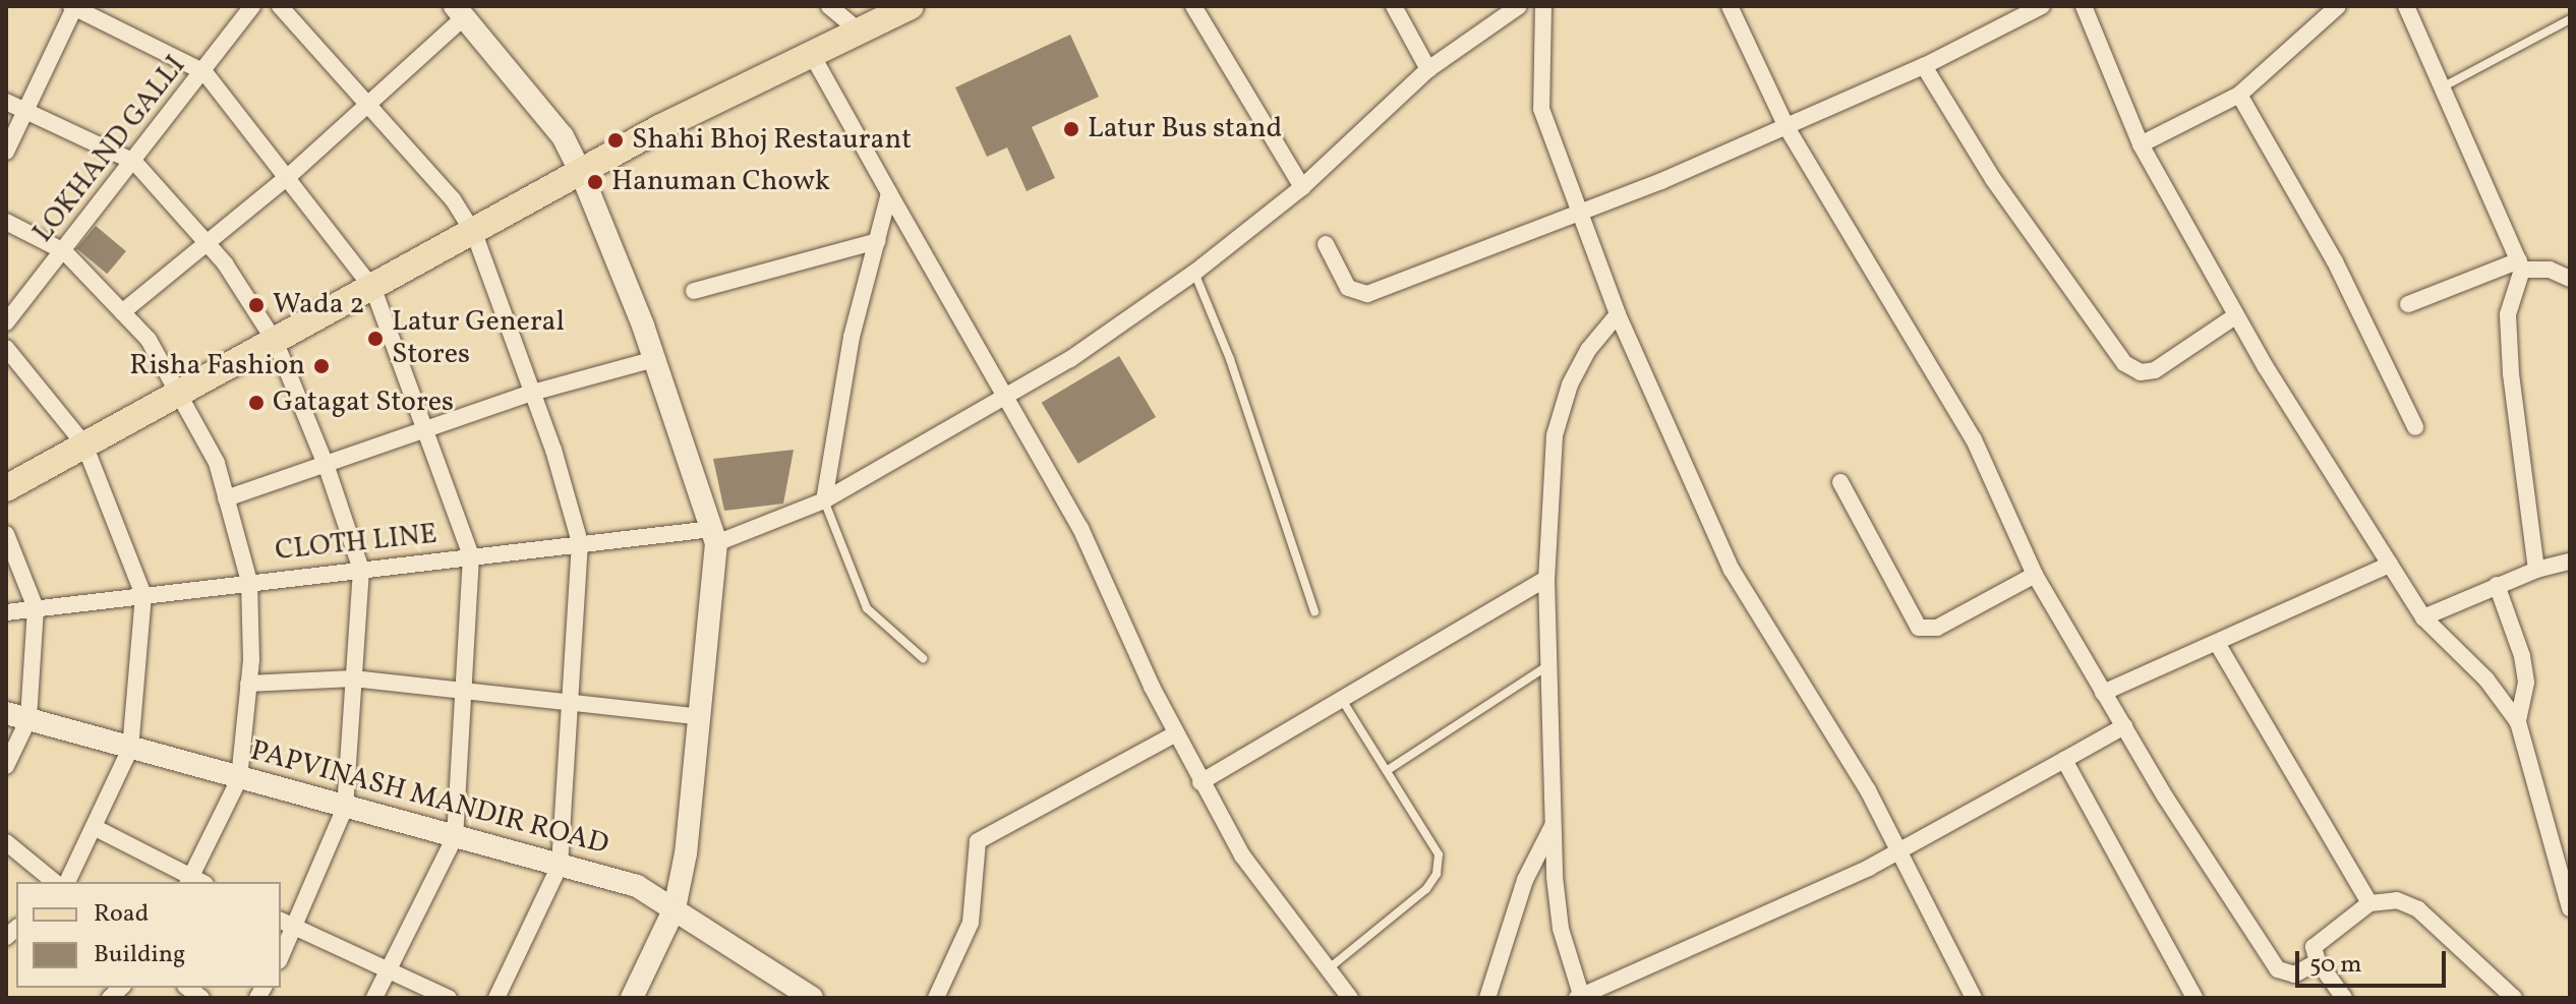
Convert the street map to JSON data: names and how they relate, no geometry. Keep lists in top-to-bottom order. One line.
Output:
{"streets":{"street":["LOKHAND GALLI","CLOTH LINE","PAPVINASH MANDIR ROAD"]},"places":["Latur Bus stand","Shahi Bhoj Restaurant","Hanuman Chowk","Wada 2","Latur General Stores","Risha Fashion","Gatagat Stores"],"legend":["Road","Building"],"scale_bar":"50 m"}
